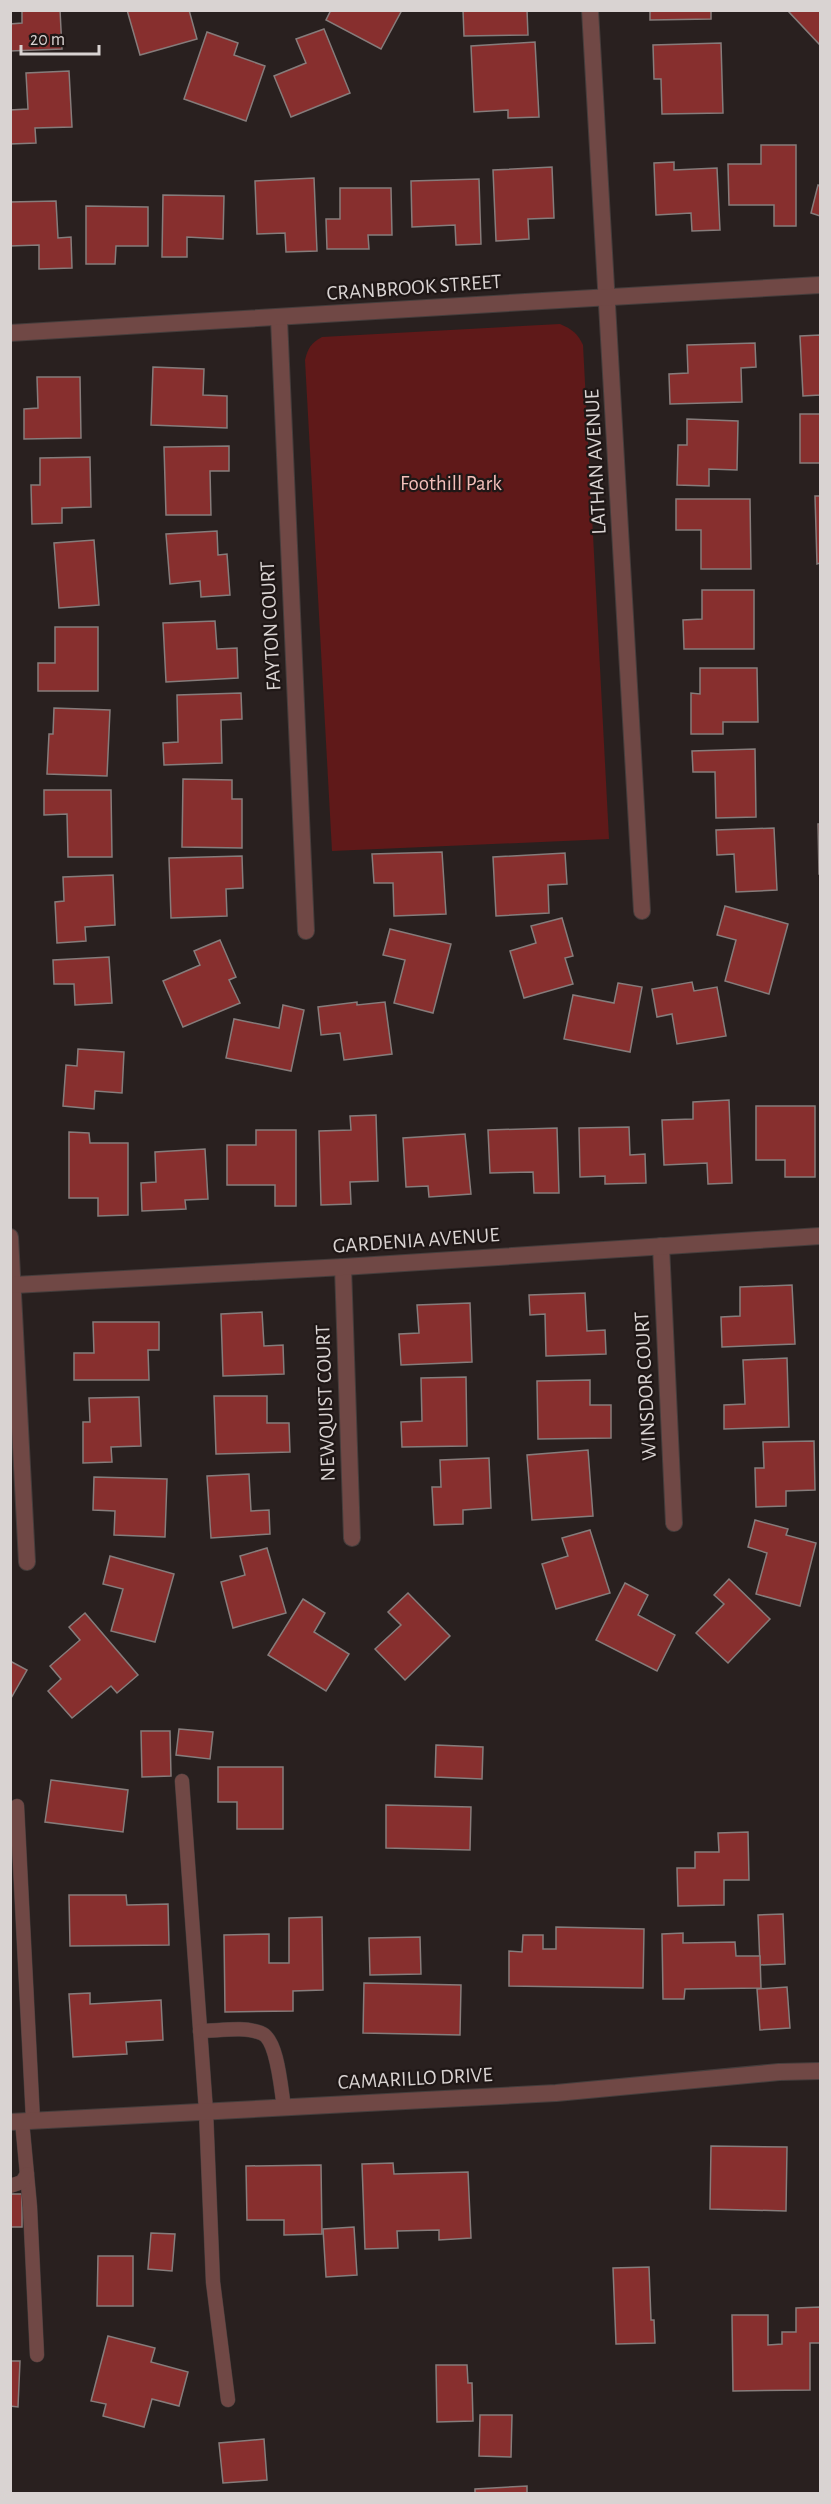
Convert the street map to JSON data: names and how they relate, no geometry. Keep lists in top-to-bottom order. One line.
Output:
{"streets":{"street":["CRANBROOK STREET","LATHAN AVENUE","FAYTON COURT","GARDENIA AVENUE","WINSDOR COURT","NEWQUIST COURT","CAMARILLO DRIVE"]},"crossings":[["CRANBROOK STREET","LATHAN AVENUE"],["CRANBROOK STREET","FAYTON COURT"],["GARDENIA AVENUE","WINSDOR COURT"],["GARDENIA AVENUE","NEWQUIST COURT"]],"parks":["Foothill Park"],"scale_bar":"20 m"}
